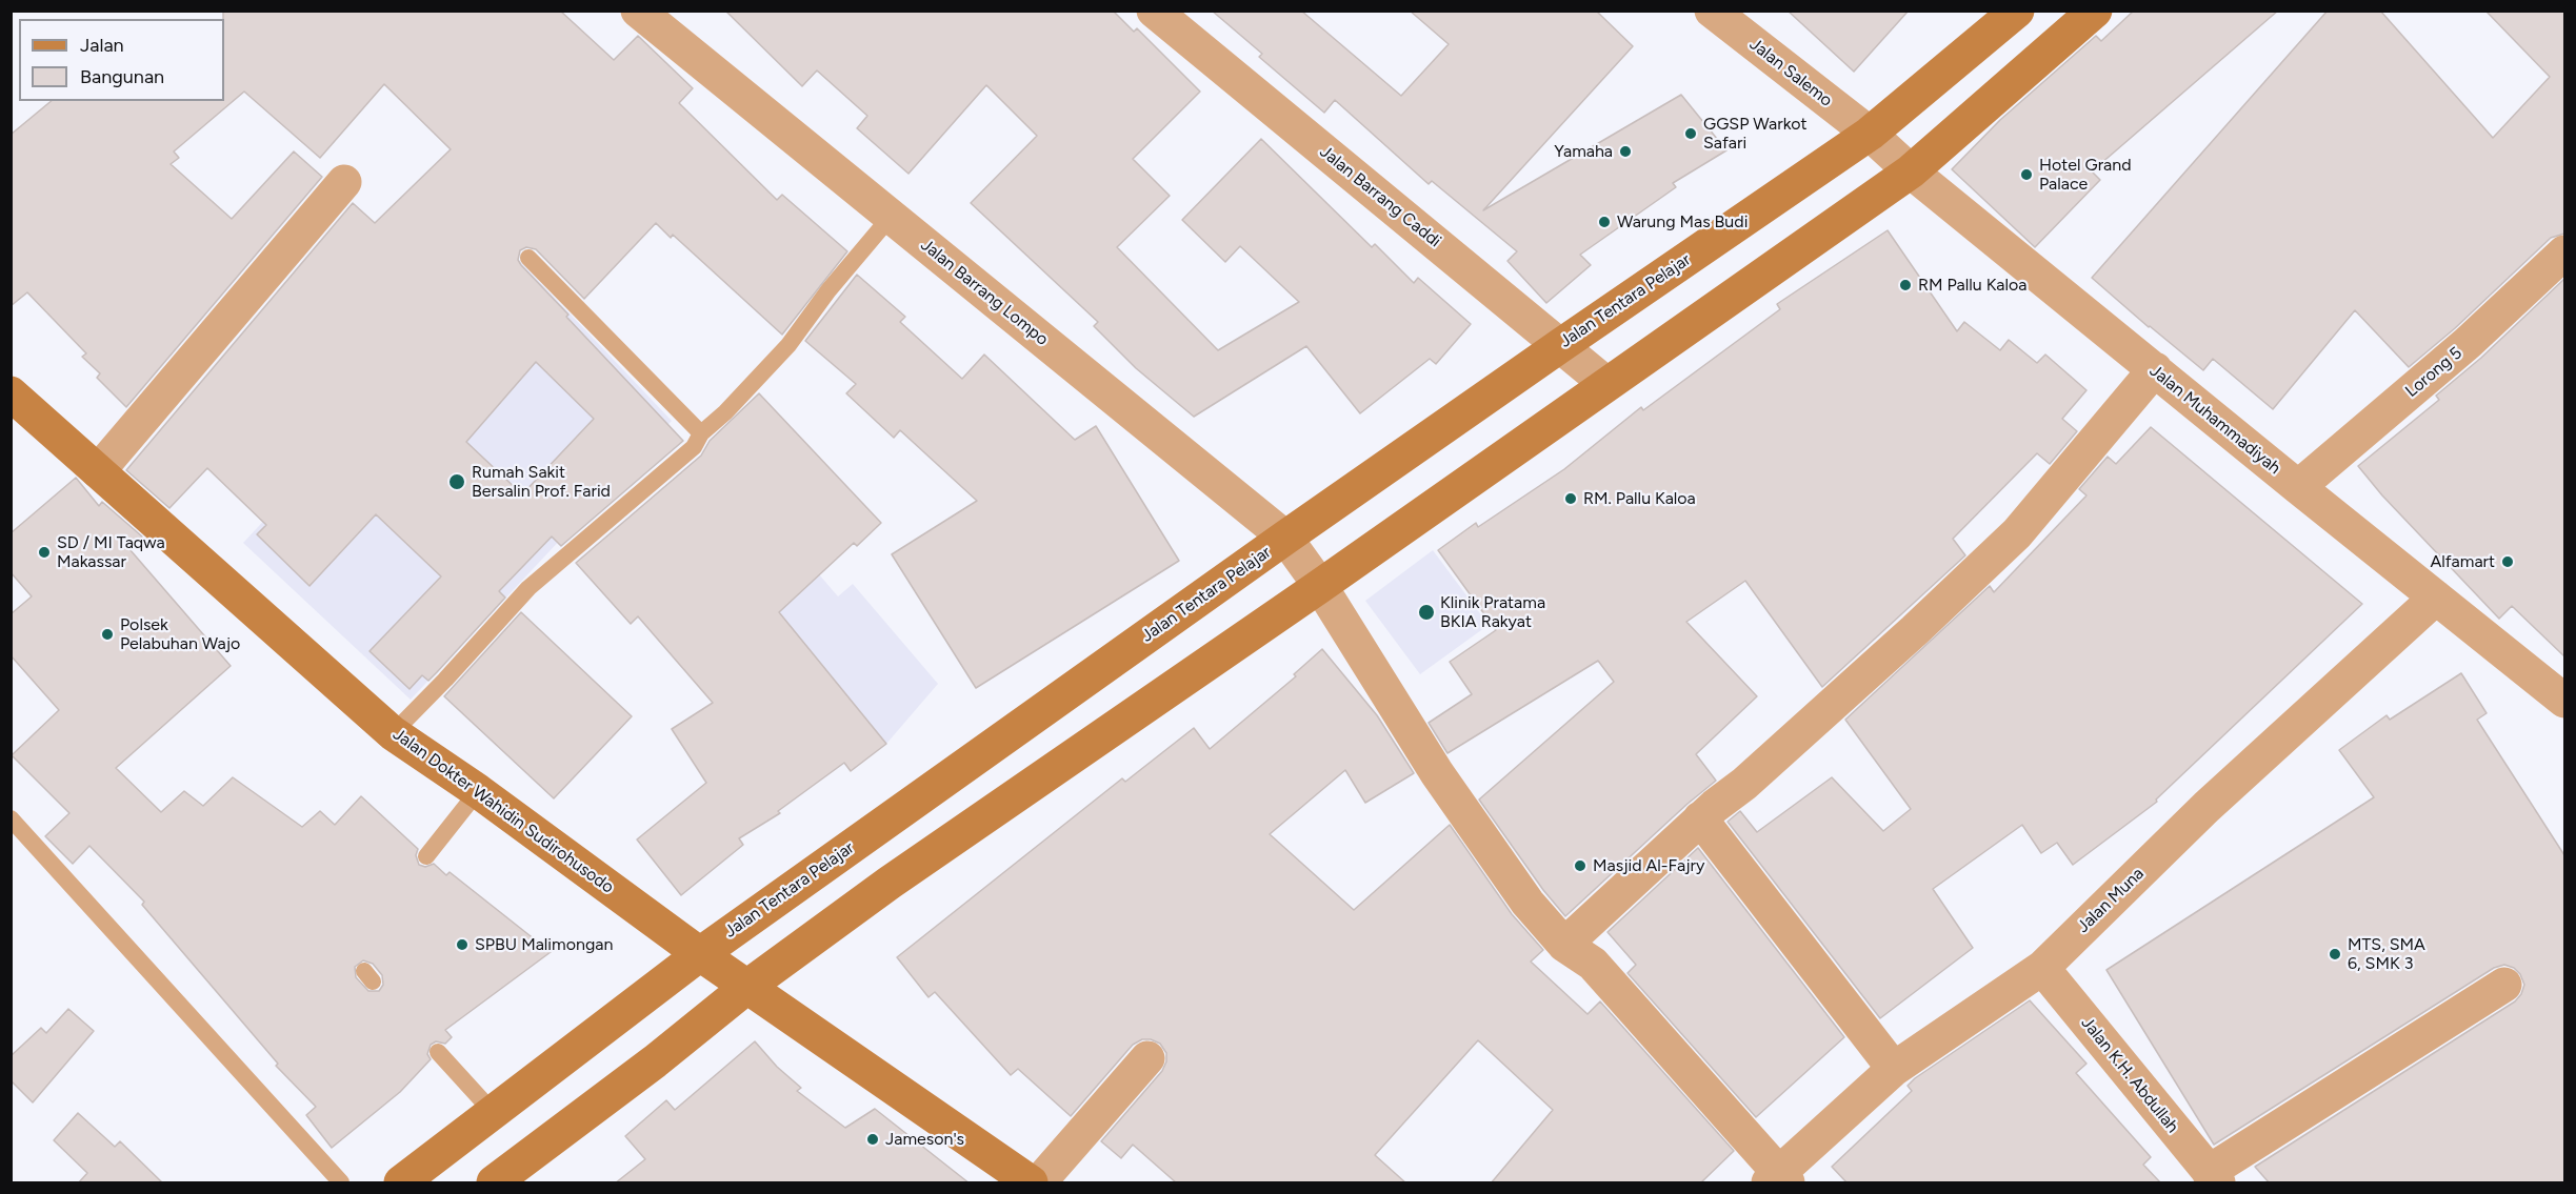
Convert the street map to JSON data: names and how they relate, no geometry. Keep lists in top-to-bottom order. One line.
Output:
{"streets":{"main road":["Jalan Tentara Pelajar","Jalan Dokter Wahidin Sudirohusodo"],"street":["Jalan Salemo","Jalan Barrang Caddi","Jalan Barrang Lompo","Lorong 5","Jalan Muhammadiyah","Jalan Muna","Jalan K.H. Abdullah"]},"crossings":[["Jalan Salemo","Jalan Tentara Pelajar"],["Jalan Salemo","Jalan Muhammadiyah"],["Jalan Barrang Caddi","Jalan Tentara Pelajar"],["Jalan Barrang Lompo","Jalan Tentara Pelajar"],["Jalan Barrang Lompo","Jalan Muna"],["Jalan Tentara Pelajar","Jalan Muhammadiyah"],["Jalan Tentara Pelajar","Jalan Dokter Wahidin Sudirohusodo"],["Lorong 5","Jalan Muhammadiyah"],["Jalan Muhammadiyah","Jalan Muna"],["Jalan Muna","Jalan K.H. Abdullah"]],"places":["GGSP Warkot Safari","Yamaha","Hotel Grand Palace","Warung Mas Budi","RM Pallu Kaloa","Rumah Sakit Bersalin Prof. Farid","RM. Pallu Kaloa","SD / MI Taqwa Makassar","Alfamart","Klinik Pratama BKIA Rakyat","Polsek Pelabuhan Wajo","Masjid Al-Fajry","SPBU Malimongan","MTS, SMA 6, SMK 3","Jameson's"],"legend":["Jalan","Bangunan"]}
